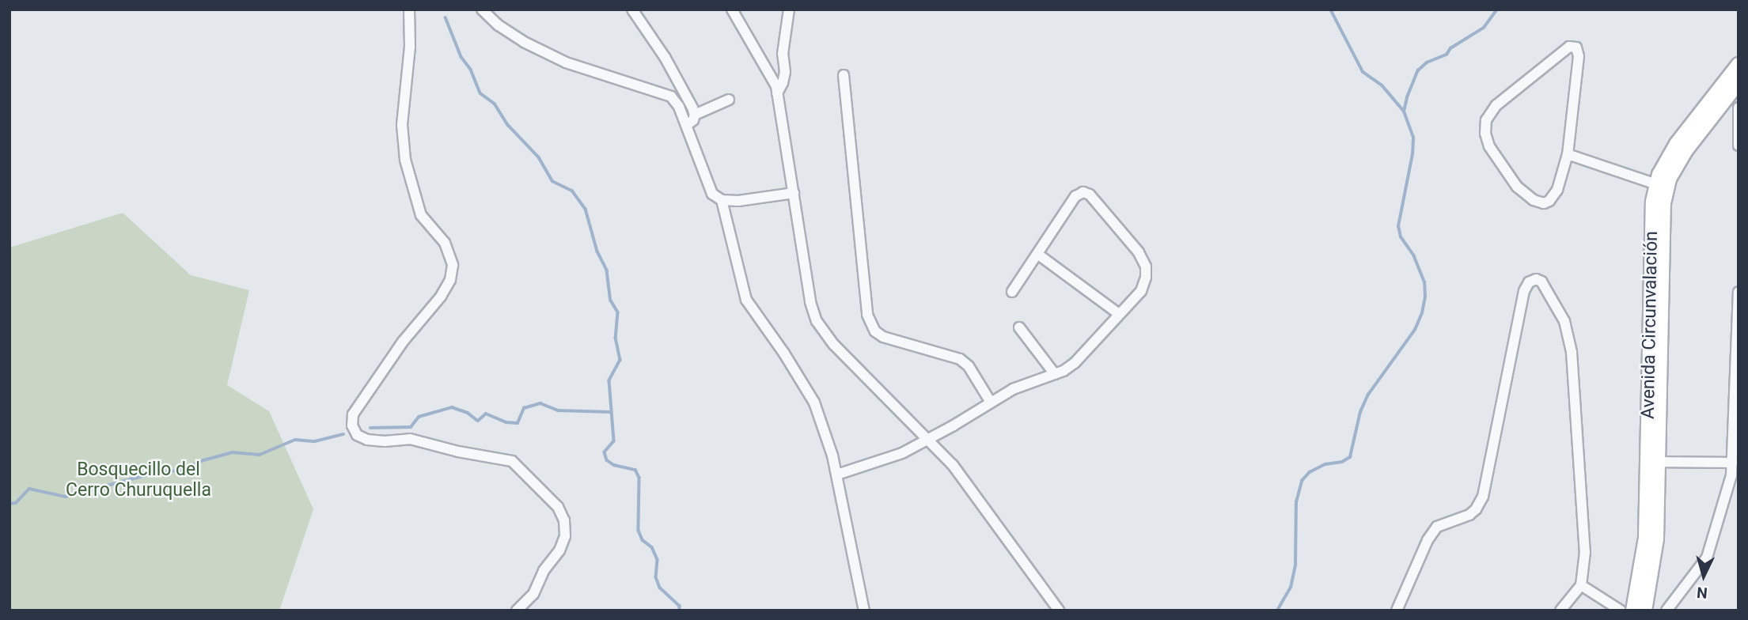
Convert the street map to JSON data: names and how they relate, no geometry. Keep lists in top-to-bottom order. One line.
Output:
{"streets":{"main road":["Avenida Circunvalación"]},"parks":["Bosquecillo del Cerro Churuquella"],"north":"bottom"}
